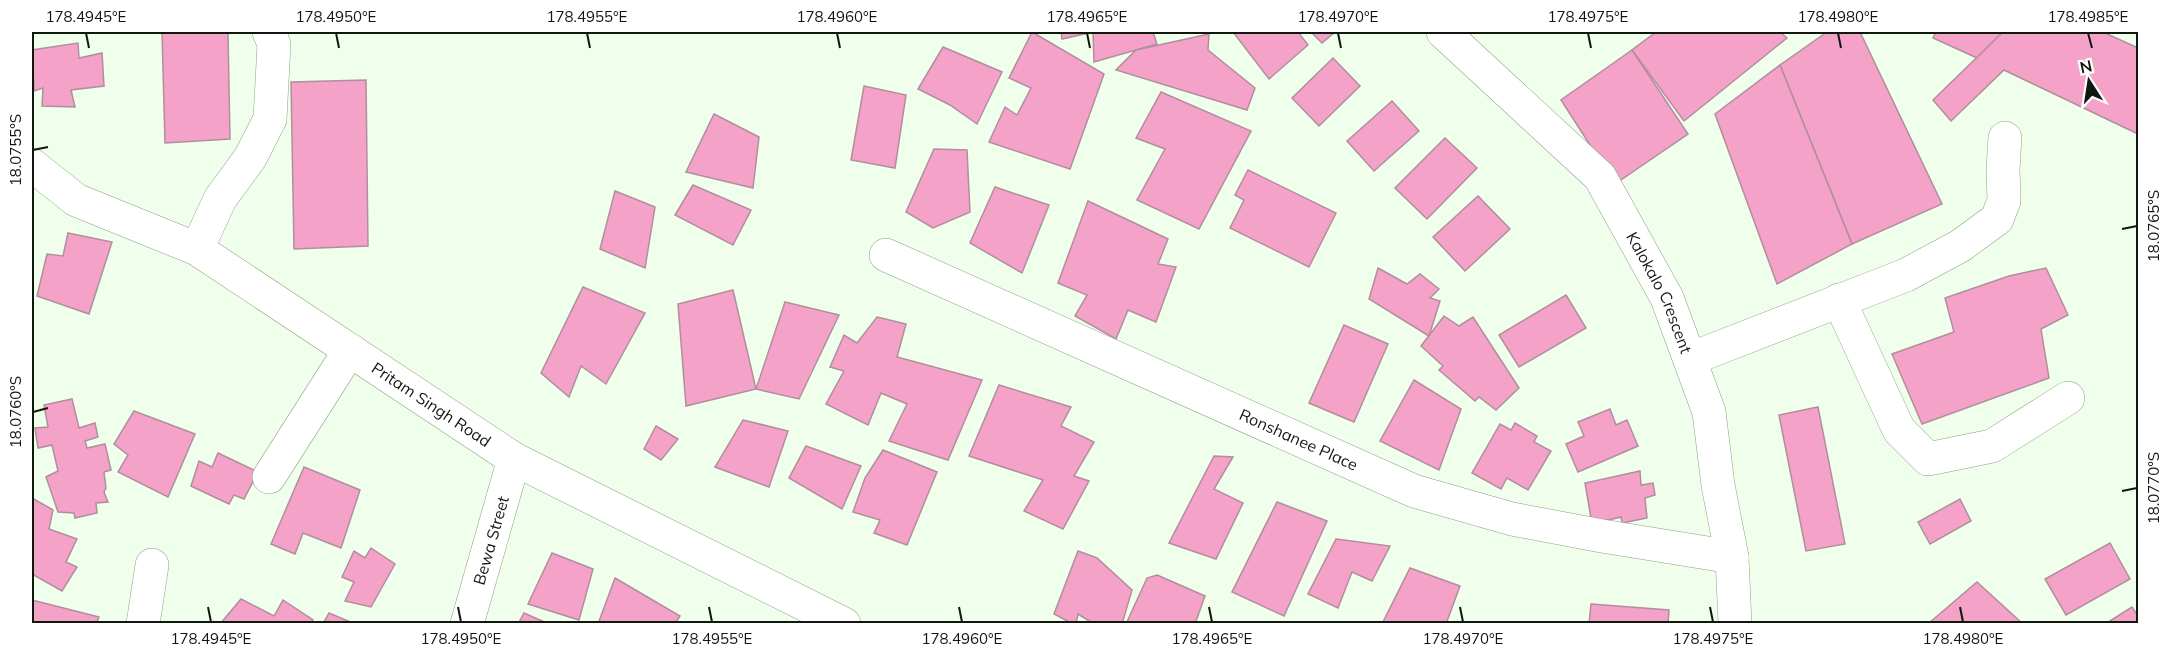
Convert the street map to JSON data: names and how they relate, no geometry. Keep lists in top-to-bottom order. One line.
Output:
{"streets":{"street":["Kalokalo Crescent","Pritam Singh Road","Ronshanee Place","Bewa Street"]},"crossings":[["Kalokalo Crescent","Ronshanee Place"],["Pritam Singh Road","Bewa Street"]],"north":"top","coordinates":["178.4945°E","178.4950°E","178.4955°E","178.4960°E","178.4965°E","178.4970°E","178.4975°E","178.4980°E","178.4985°E","18.0755°S","18.0765°S","18.0760°S","18.0770°S"]}
